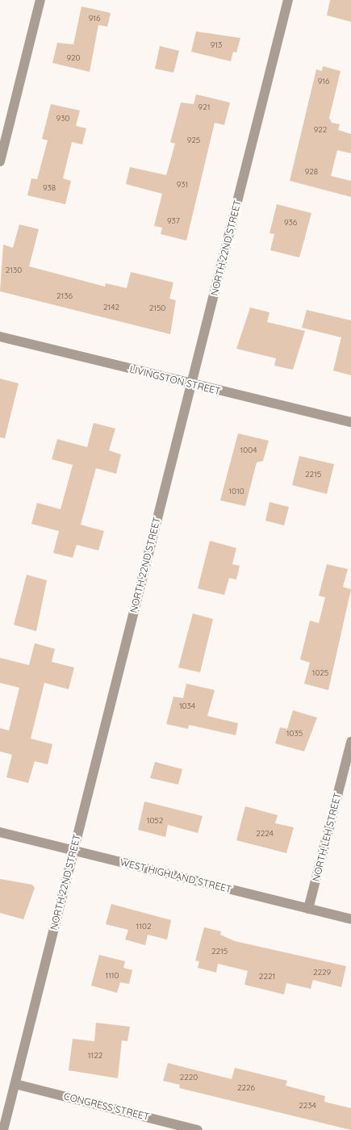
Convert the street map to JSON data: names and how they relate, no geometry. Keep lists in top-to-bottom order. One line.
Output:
{"streets":{"street":["NORTH 22ND STREET","LIVINGSTON STREET","NORTH LEH STREET","WEST HIGHLAND STREET","CONGRESS STREET"]},"crossings":[["NORTH 22ND STREET","LIVINGSTON STREET"],["NORTH 22ND STREET","WEST HIGHLAND STREET"],["NORTH 22ND STREET","CONGRESS STREET"],["NORTH LEH STREET","WEST HIGHLAND STREET"]],"house_numbers":["916","913","920","916","921","930","922","925","928","931","938","937","936","2130","2136","2142","2150","1004","2215","1010","1025","1034","1035","1052","2224","1102","2215","2229","1110","2221","1122","2220","2226","2234"]}
